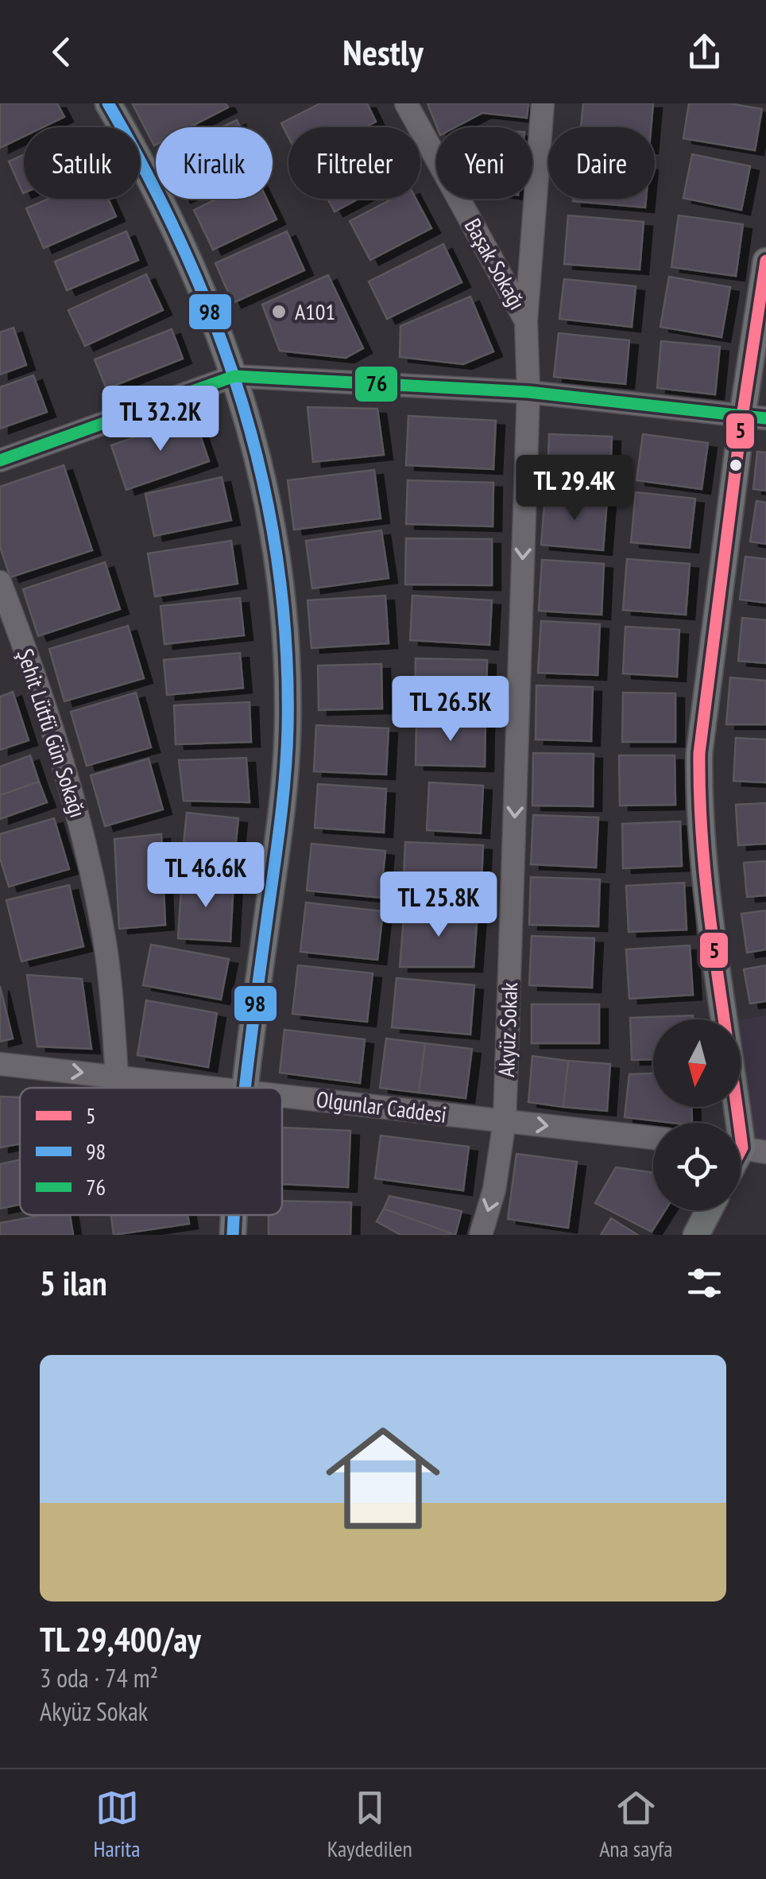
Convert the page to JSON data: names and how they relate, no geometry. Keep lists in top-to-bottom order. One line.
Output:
{"streets":{"street":["Başak Sokağı","Şehit Lütfü Gün Sokağı","Akyüz Sokak","Olgunlar Caddesi"]},"crossings":[["Başak Sokağı","Akyüz Sokak"],["Şehit Lütfü Gün Sokağı","Olgunlar Caddesi"],["Akyüz Sokak","Olgunlar Caddesi"]],"one_way":["Akyüz Sokak","Olgunlar Caddesi"],"places":["A101"],"lines":["transit line 98","transit line 5","transit line 76"],"legend":["5","98","76"],"north":"bottom","page":{"header":"Nestly","chip":["Satılık","Kiralık","Filtreler","Yeni","Daire"],"price":["TL 32.2K","TL 29.4K","TL 26.5K","TL 46.6K","TL 25.8K"],"heading":"5 ilan","list":[{"name":"TL 29,400/ay","note":"3 oda · 74 m² · Akyüz Sokak"}],"tabs":["Harita","Kaydedilen","Ana sayfa"]}}
